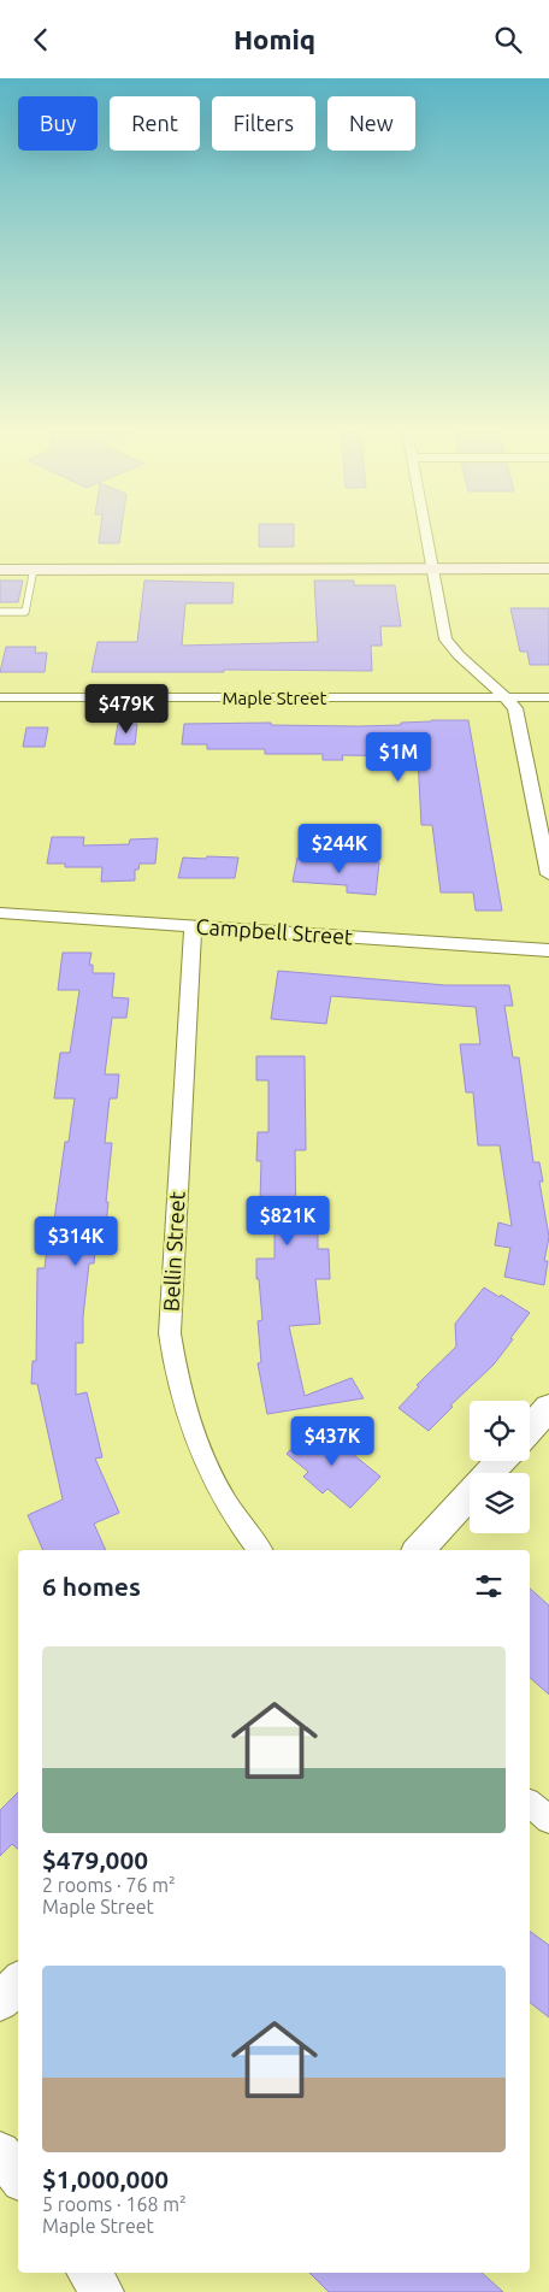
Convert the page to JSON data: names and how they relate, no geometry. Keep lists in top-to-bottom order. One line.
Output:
{"streets":{"street":["Maple Street","Campbell Street","Bellin Street"]},"crossings":[["Campbell Street","Bellin Street"]],"page":{"header":"Homiq","chip":["Buy","Rent","Filters","New"],"price":["$479K","$1M","$244K","$821K","$314K","$437K"],"heading":"6 homes","list":[{"name":"$479,000","note":"2 rooms · 76 m² · Maple Street"},{"name":"$1,000,000","note":"5 rooms · 168 m² · Maple Street"}]}}
